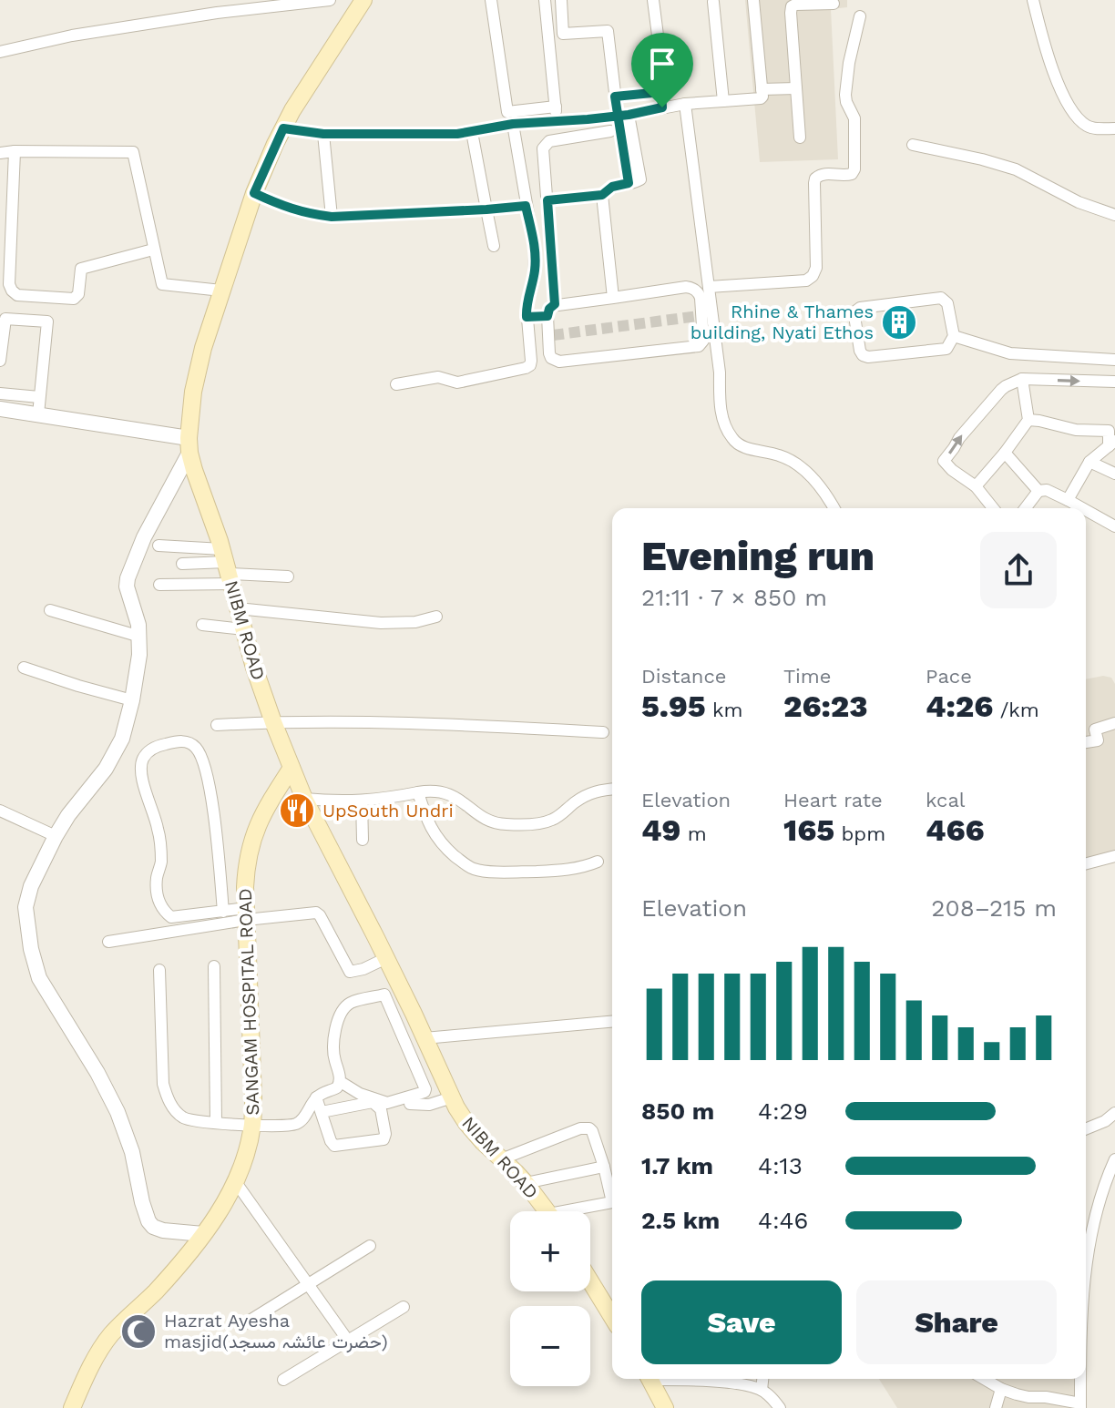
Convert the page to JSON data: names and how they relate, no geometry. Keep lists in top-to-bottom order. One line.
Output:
{"streets":{"main road":["NIBM ROAD","SANGAM HOSPITAL ROAD"]},"crossings":[["NIBM ROAD","SANGAM HOSPITAL ROAD"]],"places":{"building":["Rhine & Thames building, Nyati Ethos"],"restaurant":["UpSouth Undri"],"mosque":["Hazrat Ayesha masjid(حضرت عائشہ مسجد)"]},"page":{"heading":["Evening run","21:11 · 7 × 850 m"],"stats":[["Distance","5.95 km"],["Time","26:23"],["Pace","4:26 /km"],["Elevation","49 m"],["Heart rate","165 bpm"],["kcal","466"]],"chart":["Elevation","208–215 m"],"list":[{"name":"850 m","note":"4:29"},{"name":"1.7 km","note":"4:13"},{"name":"2.5 km","note":"4:46"}],"map_buttons":["+","−"],"buttons":["Save","Share"]}}
